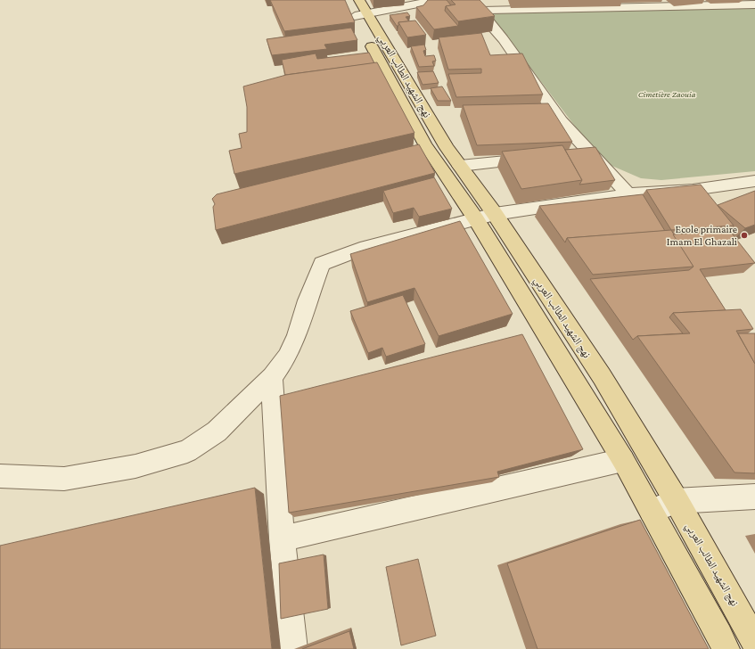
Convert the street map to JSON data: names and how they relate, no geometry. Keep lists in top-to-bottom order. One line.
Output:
{"streets":{"main road":["نهج الشهيد الطالب العربي"]},"parks":["Cimetière Zaouia"],"places":["Ecole primaire Imam El Ghazali"]}
